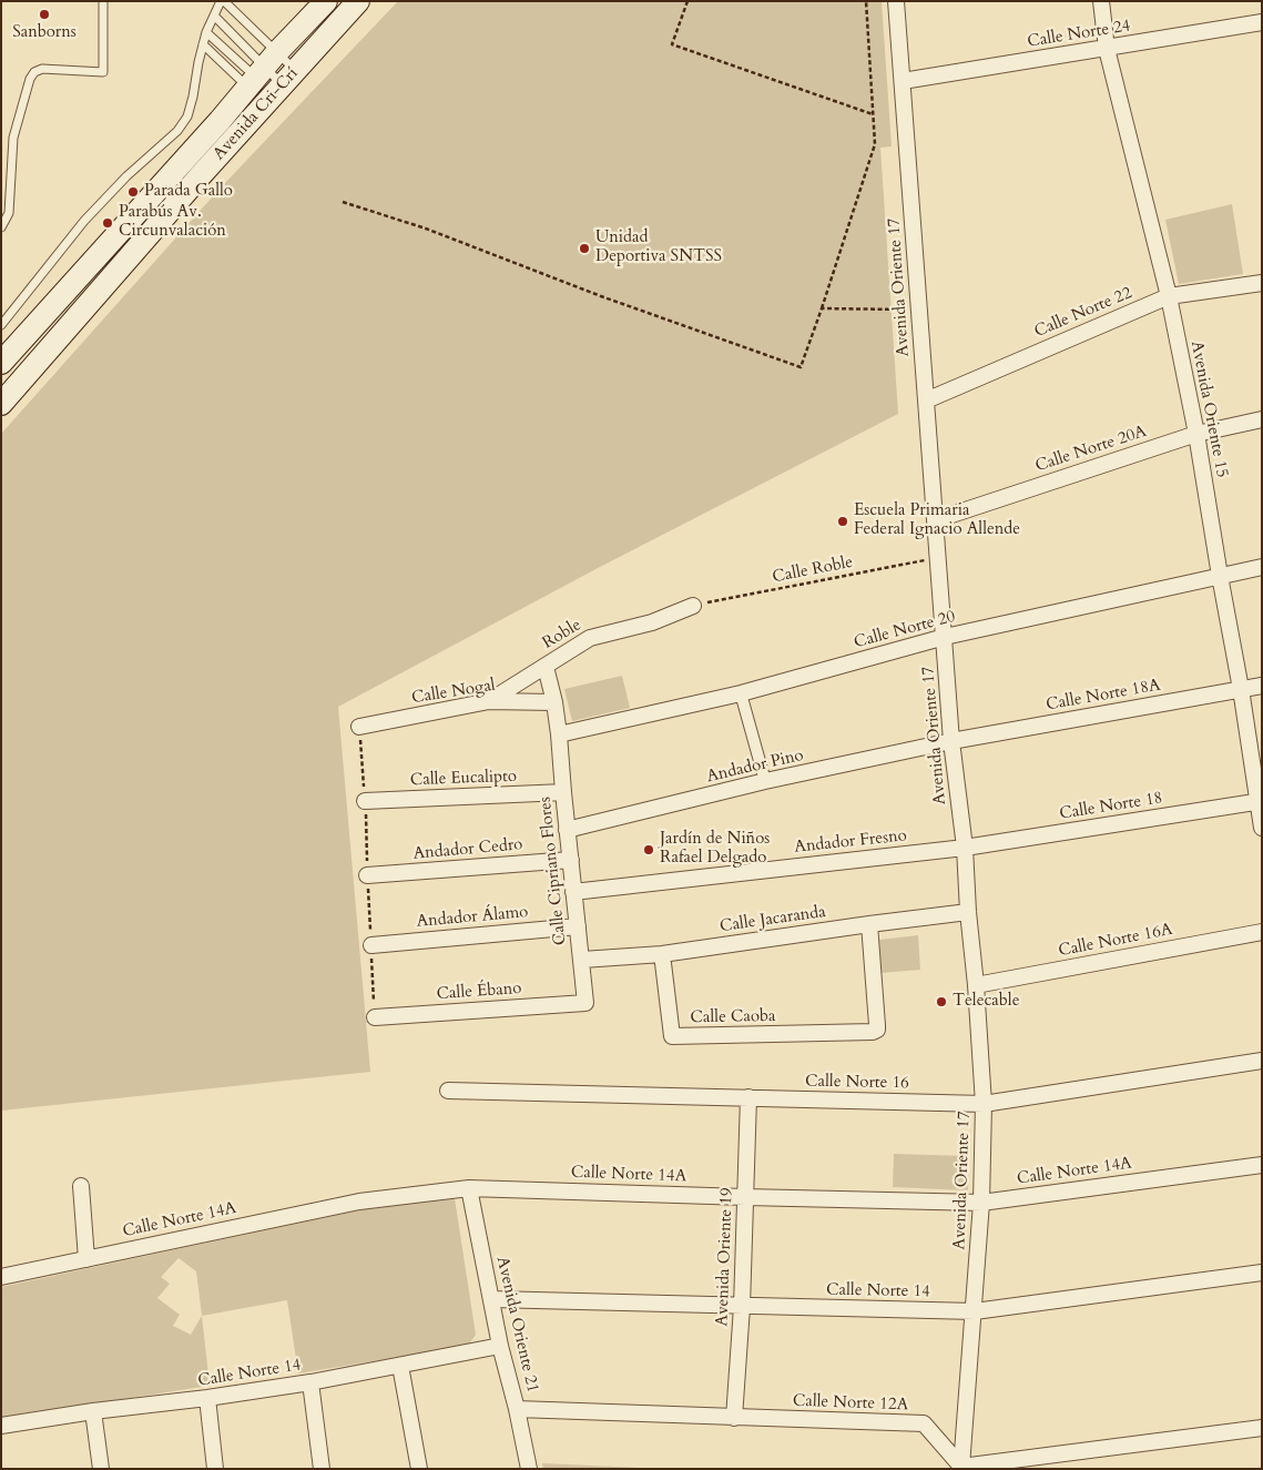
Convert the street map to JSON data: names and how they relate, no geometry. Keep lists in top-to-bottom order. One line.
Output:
{"streets":{"main road":["Avenida Cri-Crí"],"street":["Calle Norte 24","Avenida Oriente 17","Calle Norte 22","Avenida Oriente 15","Calle Norte 20A","Calle Norte 20","Roble","Calle Nogal","Calle Norte 18A","Andador Pino","Calle Eucalipto","Calle Norte 18","Andador Fresno","Andador Cedro","Calle Cipriano Flores","Andador Álamo","Calle Jacaranda","Calle Norte 16A","Calle Ébano","Calle Caoba","Calle Norte 16","Calle Norte 14A","Avenida Oriente 19","Calle Norte 14","Avenida Oriente 21","Calle Norte 12A"],"path":["Calle Roble"]},"crossings":[["Calle Norte 24","Avenida Oriente 17"],["Calle Norte 24","Avenida Oriente 15"],["Avenida Oriente 17","Calle Norte 22"],["Avenida Oriente 17","Calle Norte 20A"],["Avenida Oriente 17","Calle Roble"],["Avenida Oriente 17","Calle Norte 20"],["Avenida Oriente 17","Calle Norte 18A"],["Avenida Oriente 17","Andador Pino"],["Avenida Oriente 17","Calle Norte 18"],["Avenida Oriente 17","Andador Fresno"],["Avenida Oriente 17","Calle Jacaranda"],["Avenida Oriente 17","Calle Norte 16A"],["Avenida Oriente 17","Calle Norte 16"],["Avenida Oriente 17","Calle Norte 14A"],["Avenida Oriente 17","Calle Norte 14"],["Avenida Oriente 17","Calle Norte 12A"],["Calle Norte 22","Avenida Oriente 15"],["Avenida Oriente 15","Calle Norte 20A"],["Avenida Oriente 15","Calle Norte 20"],["Avenida Oriente 15","Calle Norte 18A"],["Avenida Oriente 15","Calle Norte 18"],["Calle Roble","Roble"],["Calle Norte 20","Calle Cipriano Flores"],["Roble","Calle Nogal"],["Roble","Calle Cipriano Flores"],["Calle Nogal","Calle Cipriano Flores"],["Calle Norte 18A","Andador Pino"],["Andador Pino","Calle Cipriano Flores"],["Calle Eucalipto","Calle Cipriano Flores"],["Calle Norte 18","Andador Fresno"],["Andador Fresno","Calle Cipriano Flores"],["Andador Cedro","Calle Cipriano Flores"],["Calle Cipriano Flores","Andador Álamo"],["Calle Cipriano Flores","Calle Jacaranda"],["Calle Cipriano Flores","Calle Ébano"],["Calle Jacaranda","Calle Caoba"],["Calle Norte 16","Avenida Oriente 19"],["Calle Norte 14A","Avenida Oriente 19"],["Calle Norte 14A","Avenida Oriente 21"],["Avenida Oriente 19","Calle Norte 14"],["Avenida Oriente 19","Calle Norte 12A"],["Calle Norte 14","Avenida Oriente 21"],["Avenida Oriente 21","Calle Norte 12A"]],"places":["Sanborns","Parada Gallo","Parabús Av. Circunvalación","Unidad Deportiva SNTSS","Escuela Primaria Federal Ignacio Allende","Jardín de Niños Rafael Delgado","Telecable"]}
